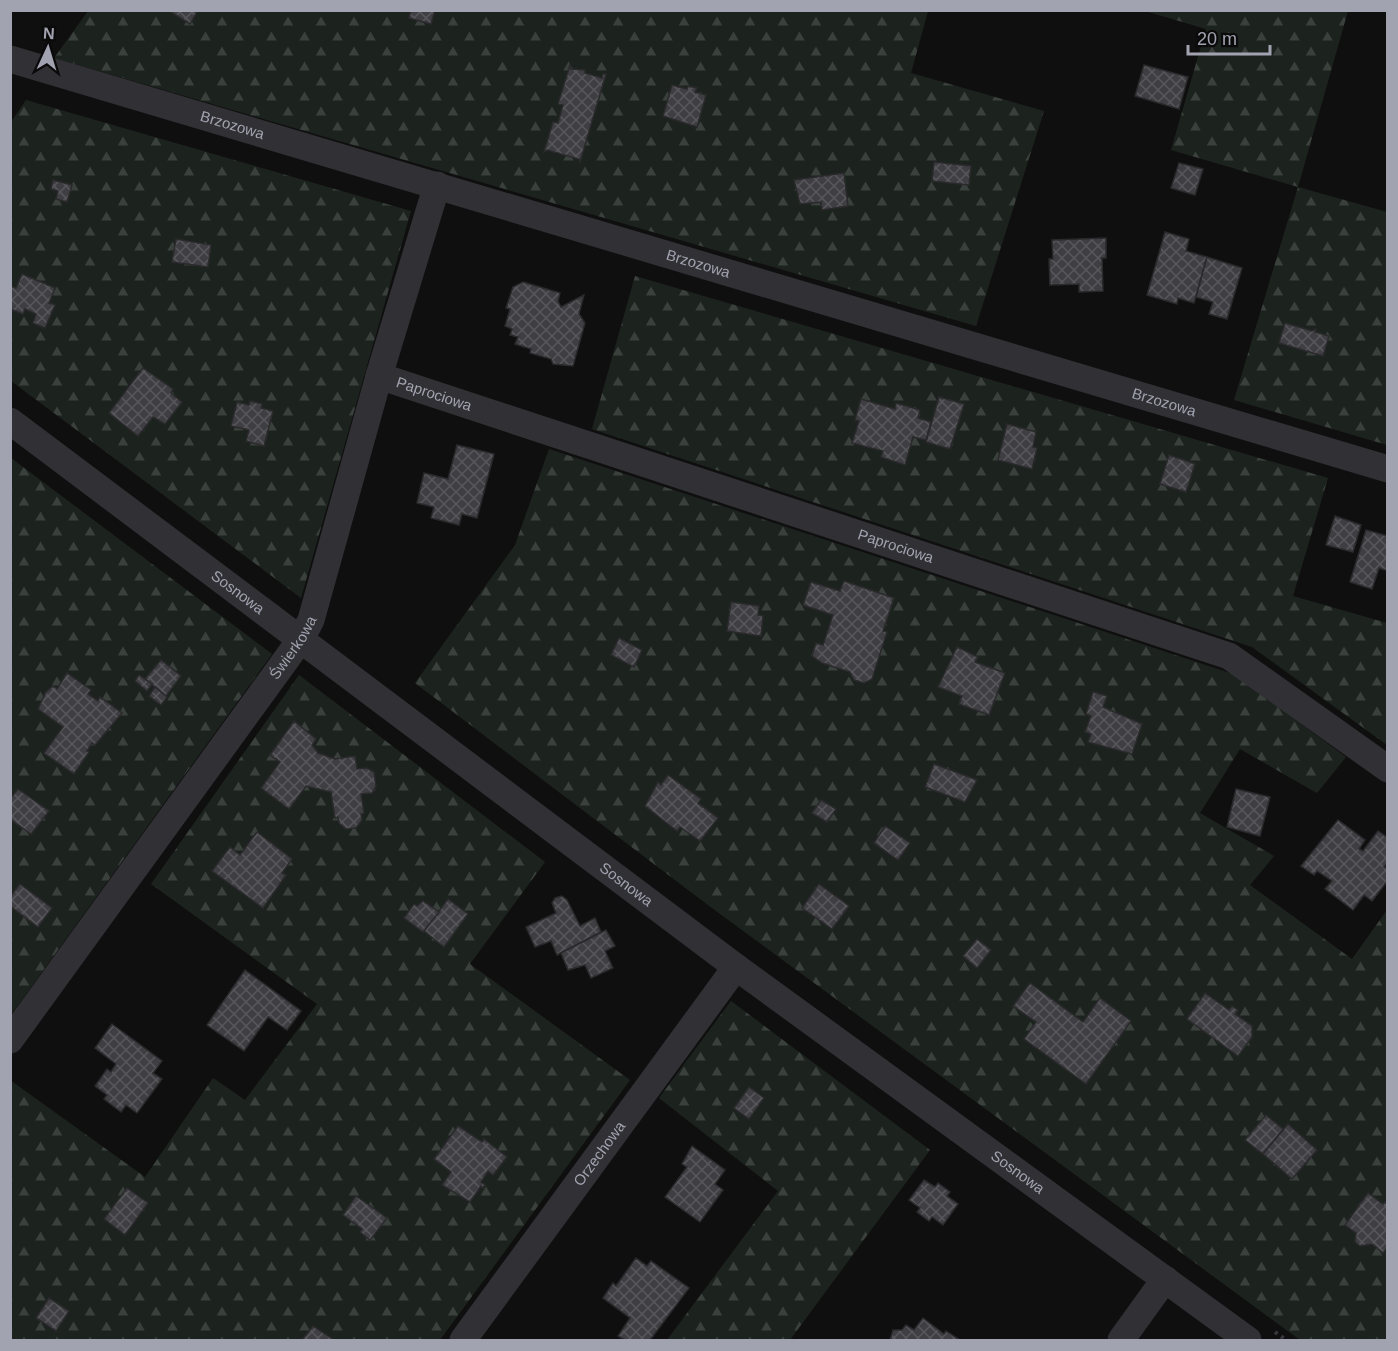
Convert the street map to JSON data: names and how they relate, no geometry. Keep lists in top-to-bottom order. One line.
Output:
{"streets":{"street":["Brzozowa","Paprociowa","Sosnowa","Świerkowa","Orzechowa"]},"crossings":[["Brzozowa","Świerkowa"],["Paprociowa","Świerkowa"],["Sosnowa","Świerkowa"],["Sosnowa","Orzechowa"]],"scale_bar":"20 m","north":"top"}
